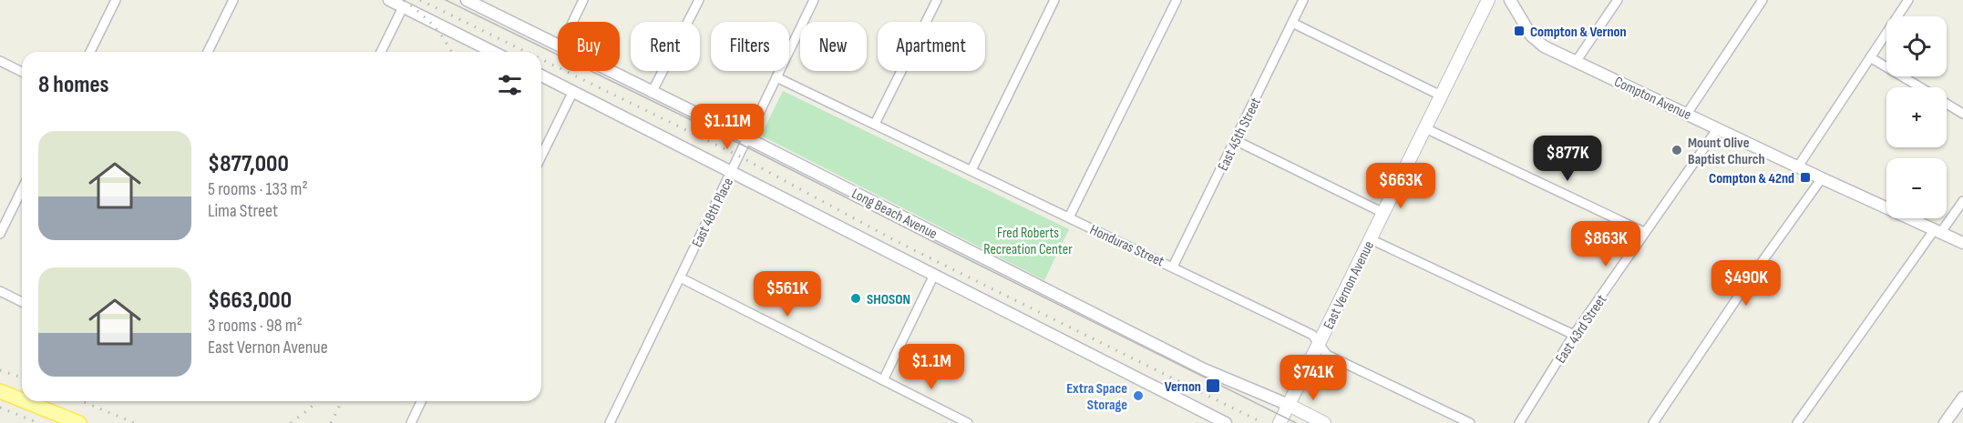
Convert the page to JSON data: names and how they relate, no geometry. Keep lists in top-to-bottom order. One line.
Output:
{"streets":{"main road":["Long Beach Avenue","East Vernon Avenue"],"street":["Compton Avenue","East 45th Street","East 48th Place","Honduras Street","East 43rd Street"]},"crossings":[["Compton Avenue","East 43rd Street"],["East 45th Street","Honduras Street"],["East 48th Place","Long Beach Avenue"],["East 48th Place","Honduras Street"],["Long Beach Avenue","East Vernon Avenue"],["Honduras Street","East Vernon Avenue"]],"parks":["Fred Roberts Recreation Center"],"places":{"transit":["Compton & Vernon","Compton & 42nd","Vernon"],"other":["Mount Olive Baptist Church","SHOSON","Extra Space Storage"]},"page":{"map_buttons":["+","−"],"chip":["Buy","Rent","Filters","New","Apartment"],"heading":"8 homes","price":["$1.11M","$877K","$663K","$863K","$490K","$561K","$1.1M","$741K"],"list":[{"name":"$877,000","note":"5 rooms · 133 m² · Lima Street"},{"name":"$663,000","note":"3 rooms · 98 m² · East Vernon Avenue"}]}}
